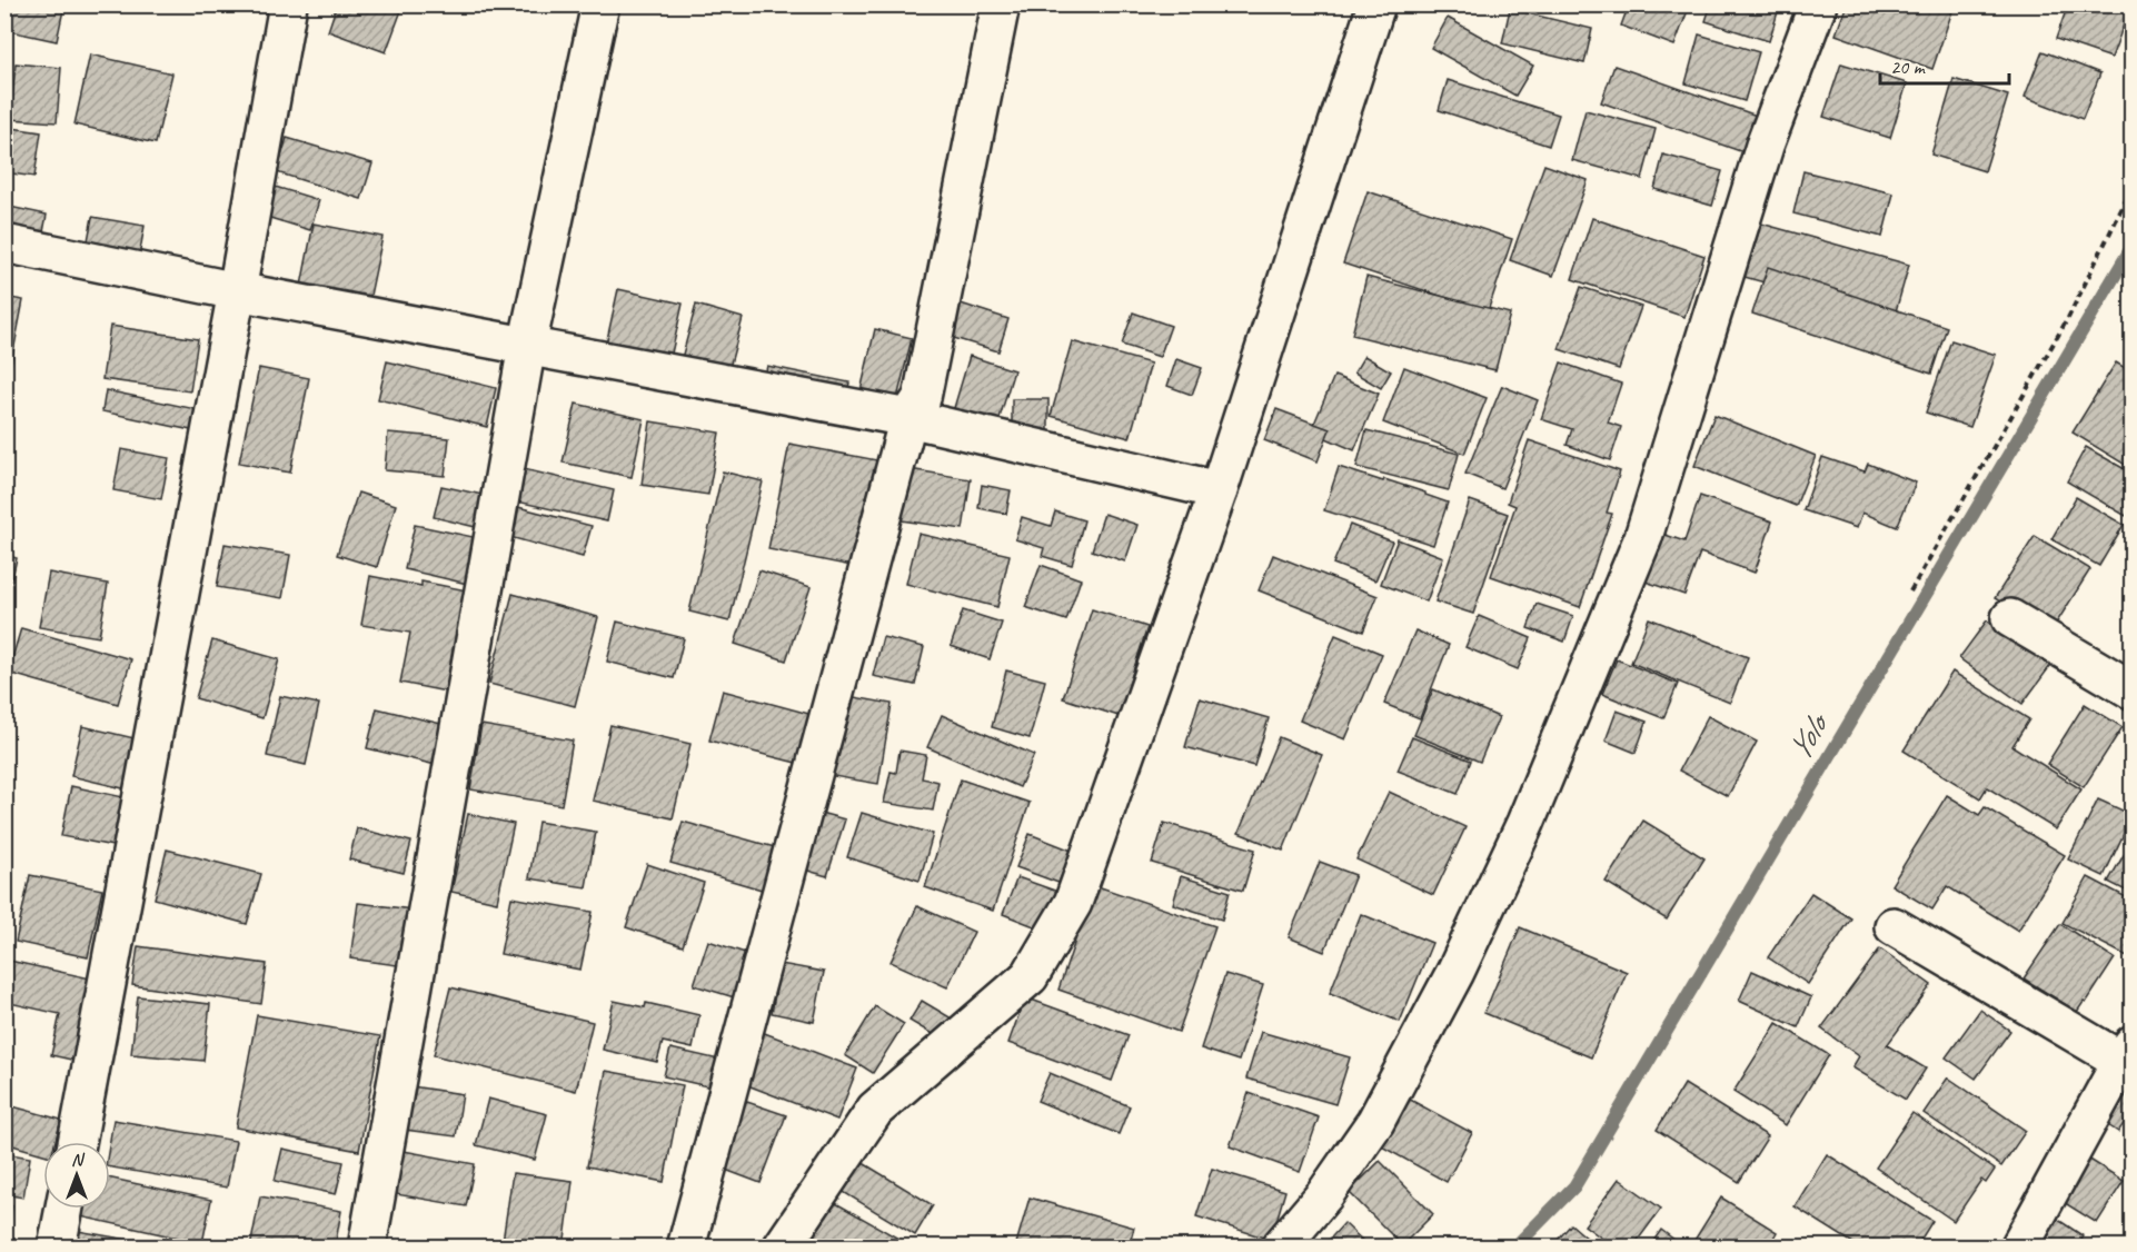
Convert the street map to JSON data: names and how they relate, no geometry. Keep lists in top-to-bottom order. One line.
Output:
{"water":["Yolo"],"scale_bar":"20 m","north":"top"}
